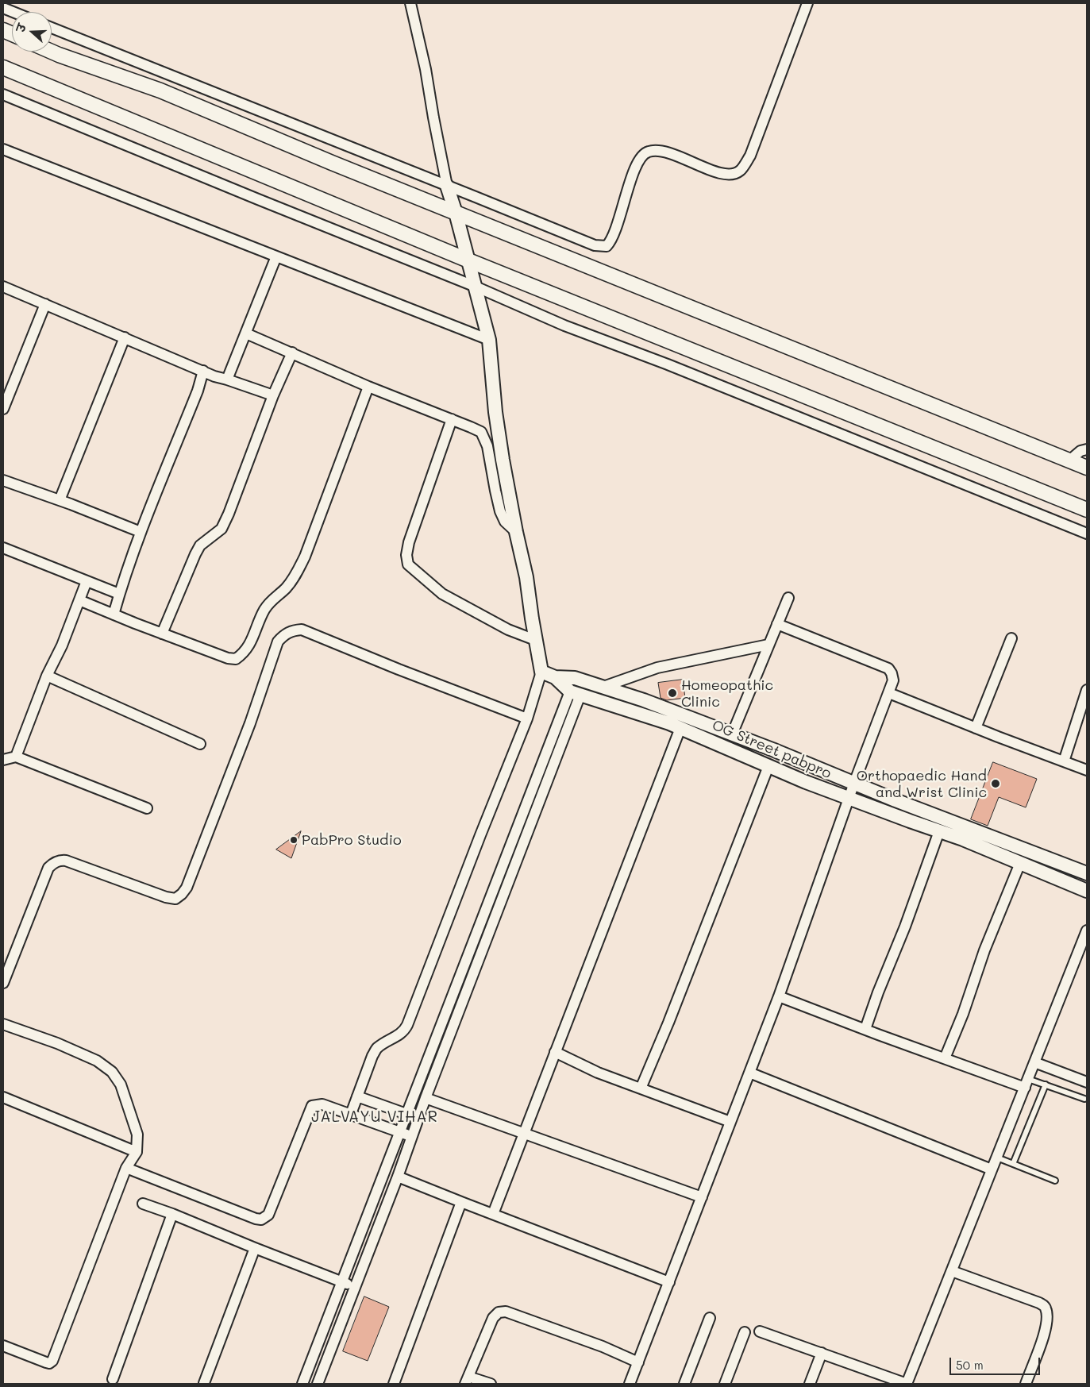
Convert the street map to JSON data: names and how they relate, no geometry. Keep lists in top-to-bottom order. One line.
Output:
{"streets":{"street":["OG Street pabpro"]},"districts":["JALVAYU VIHAR"],"places":["Homeopathic Clinic","Orthopaedic Hand and Wrist Clinic","PabPro Studio"],"scale_bar":"50 m","north":"left"}
